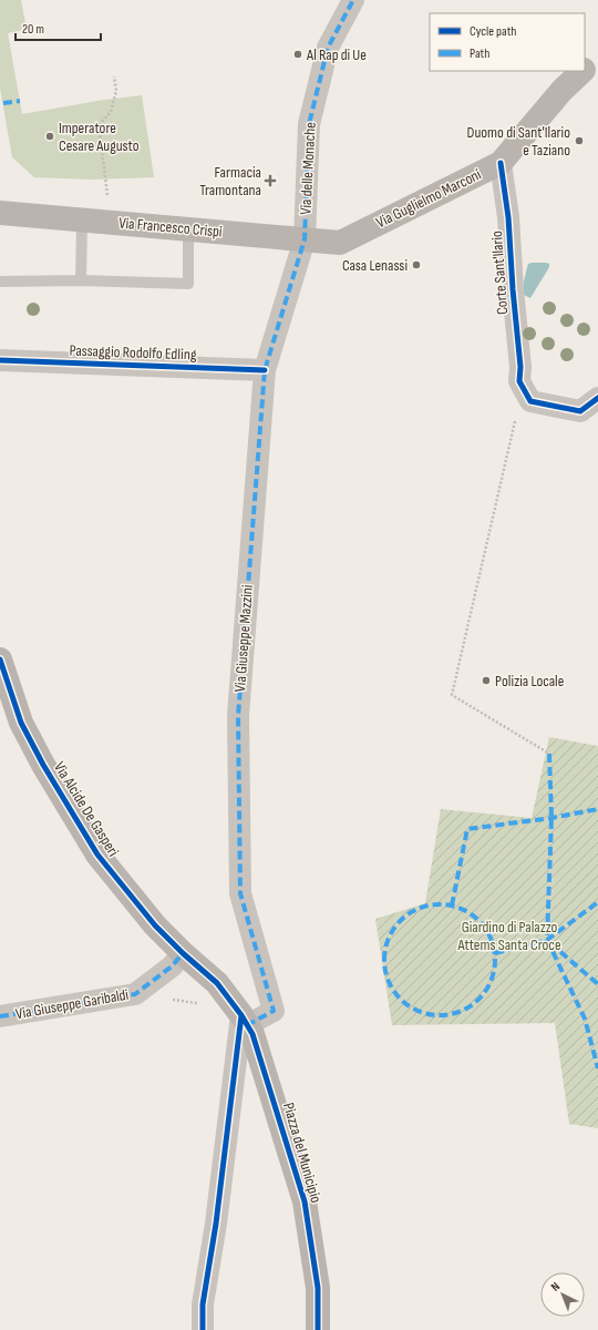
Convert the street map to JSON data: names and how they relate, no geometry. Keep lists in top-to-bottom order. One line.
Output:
{"streets":{"main road":["Via Guglielmo Marconi","Via Francesco Crispi","Via Alcide De Gasperi","Piazza del Municipio"],"street":["Via delle Monache","Corte Sant'Ilario","Passaggio Rodolfo Edling","Via Giuseppe Mazzini","Via Giuseppe Garibaldi"]},"crossings":[["Via delle Monache","Via Francesco Crispi"],["Via delle Monache","Via Giuseppe Mazzini"],["Via Guglielmo Marconi","Via Francesco Crispi"],["Via Guglielmo Marconi","Corte Sant'Ilario"],["Via Francesco Crispi","Via Giuseppe Mazzini"],["Passaggio Rodolfo Edling","Via Giuseppe Mazzini"],["Via Giuseppe Mazzini","Piazza del Municipio"],["Via Alcide De Gasperi","Via Giuseppe Garibaldi"],["Via Alcide De Gasperi","Piazza del Municipio"],["Via Giuseppe Garibaldi","Piazza del Municipio"]],"parks":["Giardino di Palazzo Attems Santa Croce"],"places":{"other":["Al Rap di Ue","Imperatore Cesare Augusto","Duomo di Sant'Ilario e Taziano","Casa Lenassi","Polizia Locale"],"health":["Farmacia Tramontana"]},"legend":["Cycle path","Path"],"scale_bar":"20 m","north":"top left"}
